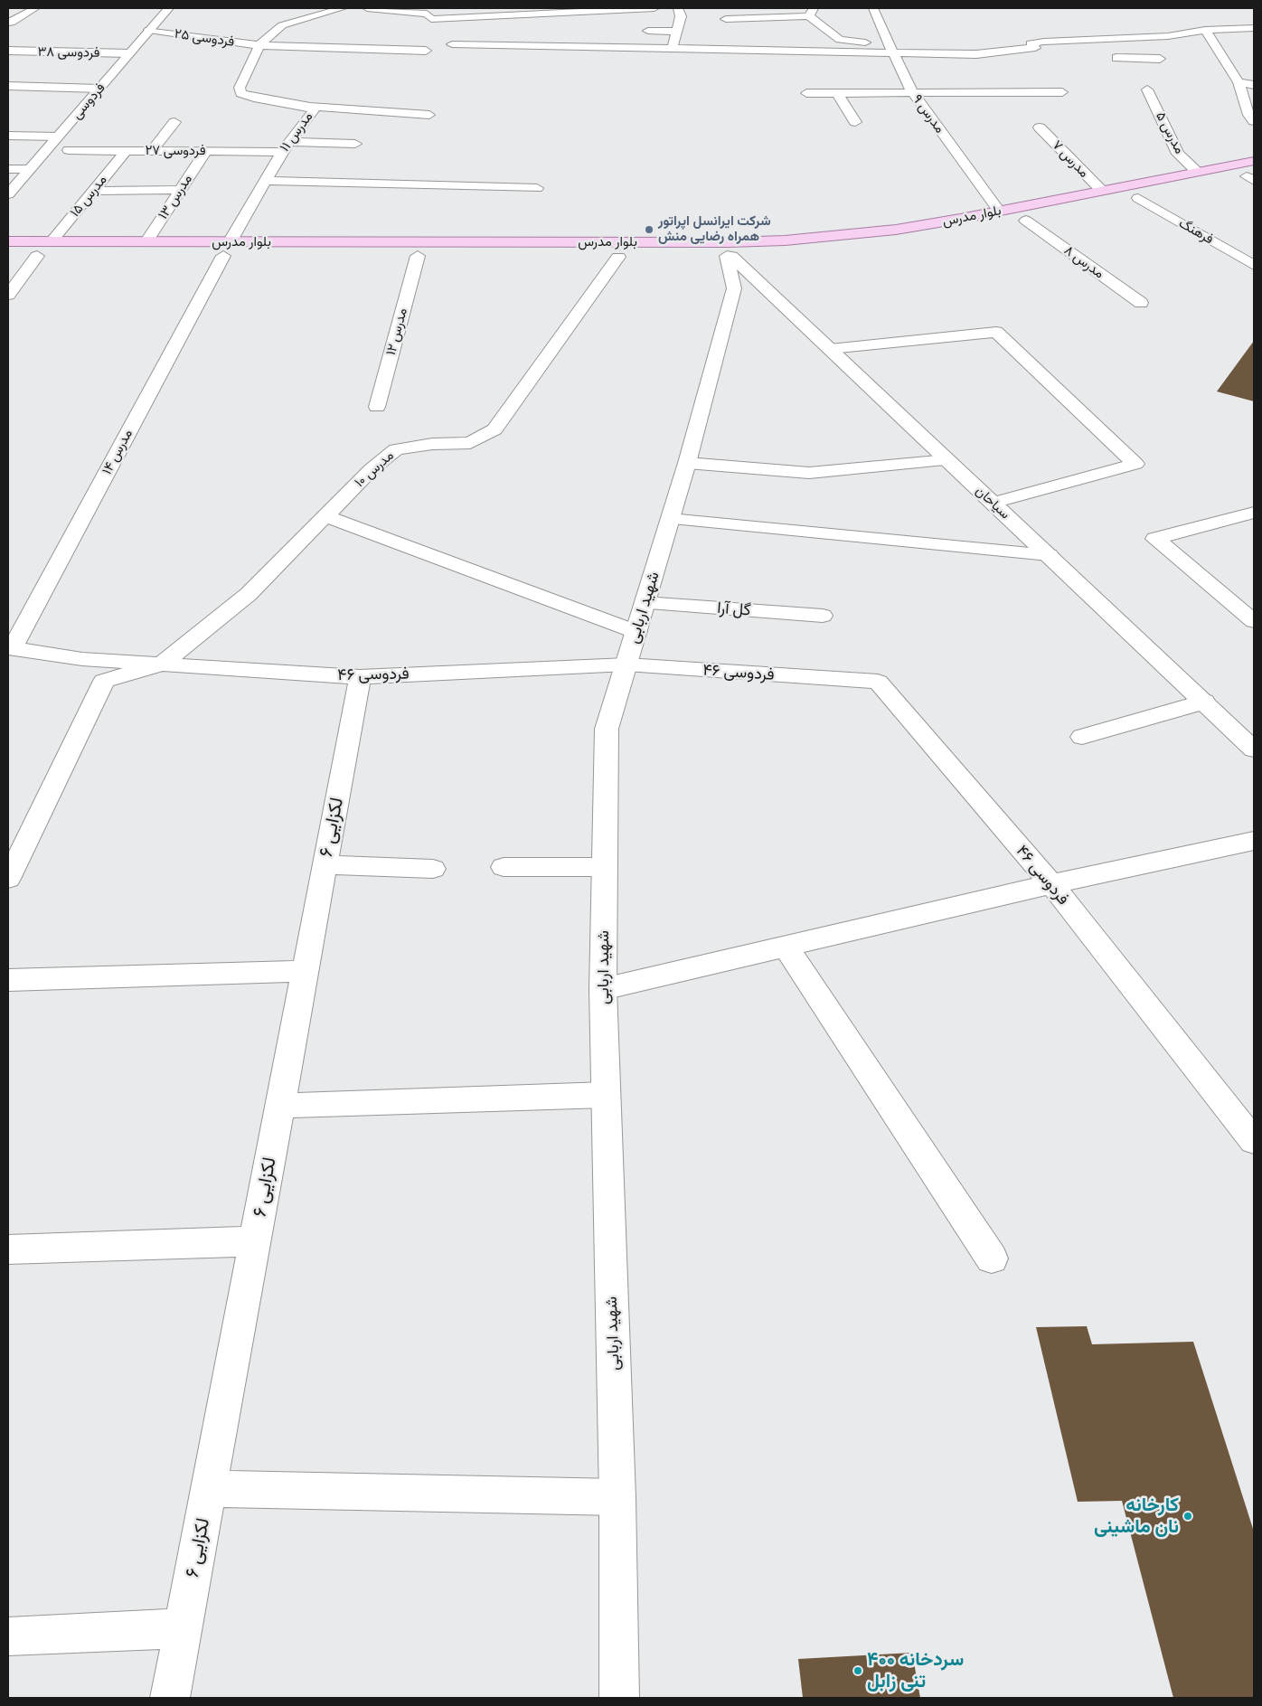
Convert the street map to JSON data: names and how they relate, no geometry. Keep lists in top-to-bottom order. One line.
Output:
{"streets":{"main road":["بلوار مدرس"],"street":["فردوسی ۲۵","فردوسی ۳۸","فردوسی","مدرس ۹","مدرس ۱۱","مدرس ۵","فردوسی ۲۷","مدرس ۷","مدرس ۱۵","مدرس ۱۳","فرهنگ","مدرس ۸","مدرس ۱۲","مدرس ۱۴","مدرس ۱۰","سیاحان","شهید اربابی","گل آرا","فردوسی ۴۶","لکزایی ۶"]},"crossings":[["فردوسی ۲۵","فردوسی"],["فردوسی ۲۵","مدرس ۱۱"],["فردوسی ۳۸","فردوسی"],["مدرس ۹","بلوار مدرس"],["مدرس ۱۱","فردوسی ۲۷"],["مدرس ۱۱","بلوار مدرس"],["مدرس ۱۱","مدرس ۱۴"],["مدرس ۵","بلوار مدرس"],["فردوسی ۲۷","مدرس ۱۵"],["فردوسی ۲۷","مدرس ۱۳"],["مدرس ۷","بلوار مدرس"],["مدرس ۱۵","بلوار مدرس"],["مدرس ۱۳","بلوار مدرس"],["بلوار مدرس","مدرس ۸"],["بلوار مدرس","مدرس ۱۴"],["بلوار مدرس","مدرس ۱۰"],["مدرس ۱۴","فردوسی ۴۶"],["مدرس ۱۰","فردوسی ۴۶"],["سیاحان","شهید اربابی"],["شهید اربابی","گل آرا"],["شهید اربابی","فردوسی ۴۶"],["فردوسی ۴۶","لکزایی ۶"]],"places":["شرکت ایرانسل اپراتور همراه رضایی منش","کارخانه نان ماشینی","سردخانه ۴۰۰ تنی زابل"]}
